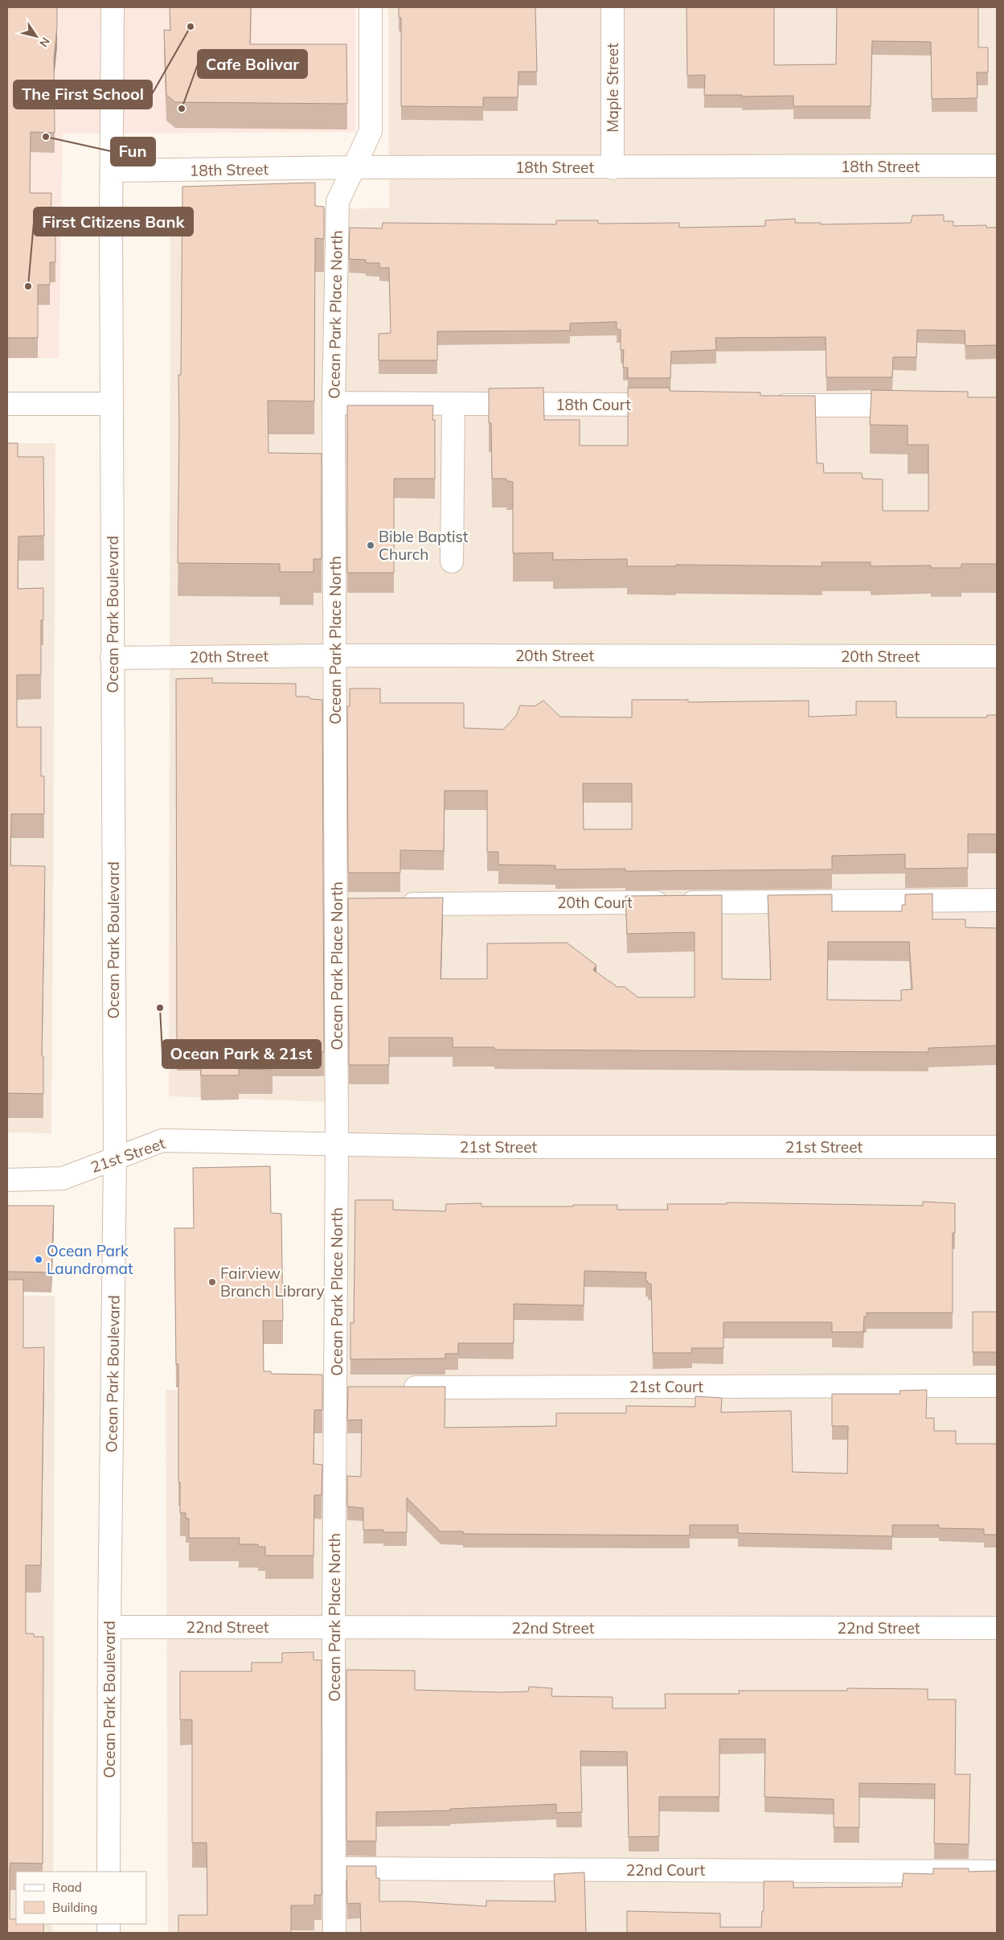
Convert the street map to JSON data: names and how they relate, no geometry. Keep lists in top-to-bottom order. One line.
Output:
{"streets":{"street":["Maple Street","18th Street","Ocean Park Place North","18th Court","Ocean Park Boulevard","20th Street","20th Court","21st Street","21st Court","22nd Street","22nd Court"]},"crossings":[["Maple Street","18th Street"],["18th Street","Ocean Park Place North"],["18th Street","Ocean Park Boulevard"],["Ocean Park Place North","18th Court"],["Ocean Park Place North","20th Street"],["Ocean Park Place North","21st Street"],["Ocean Park Place North","22nd Street"],["Ocean Park Place North","22nd Court"],["Ocean Park Boulevard","20th Street"],["Ocean Park Boulevard","21st Street"],["Ocean Park Boulevard","22nd Street"]],"places":["The First School","Cafe Bolivar","Fun","First Citizens Bank","Bible Baptist Church","Ocean Park & 21st","Ocean Park Laundromat","Fairview Branch Library"],"legend":["Road","Building"],"north":"bottom right"}
